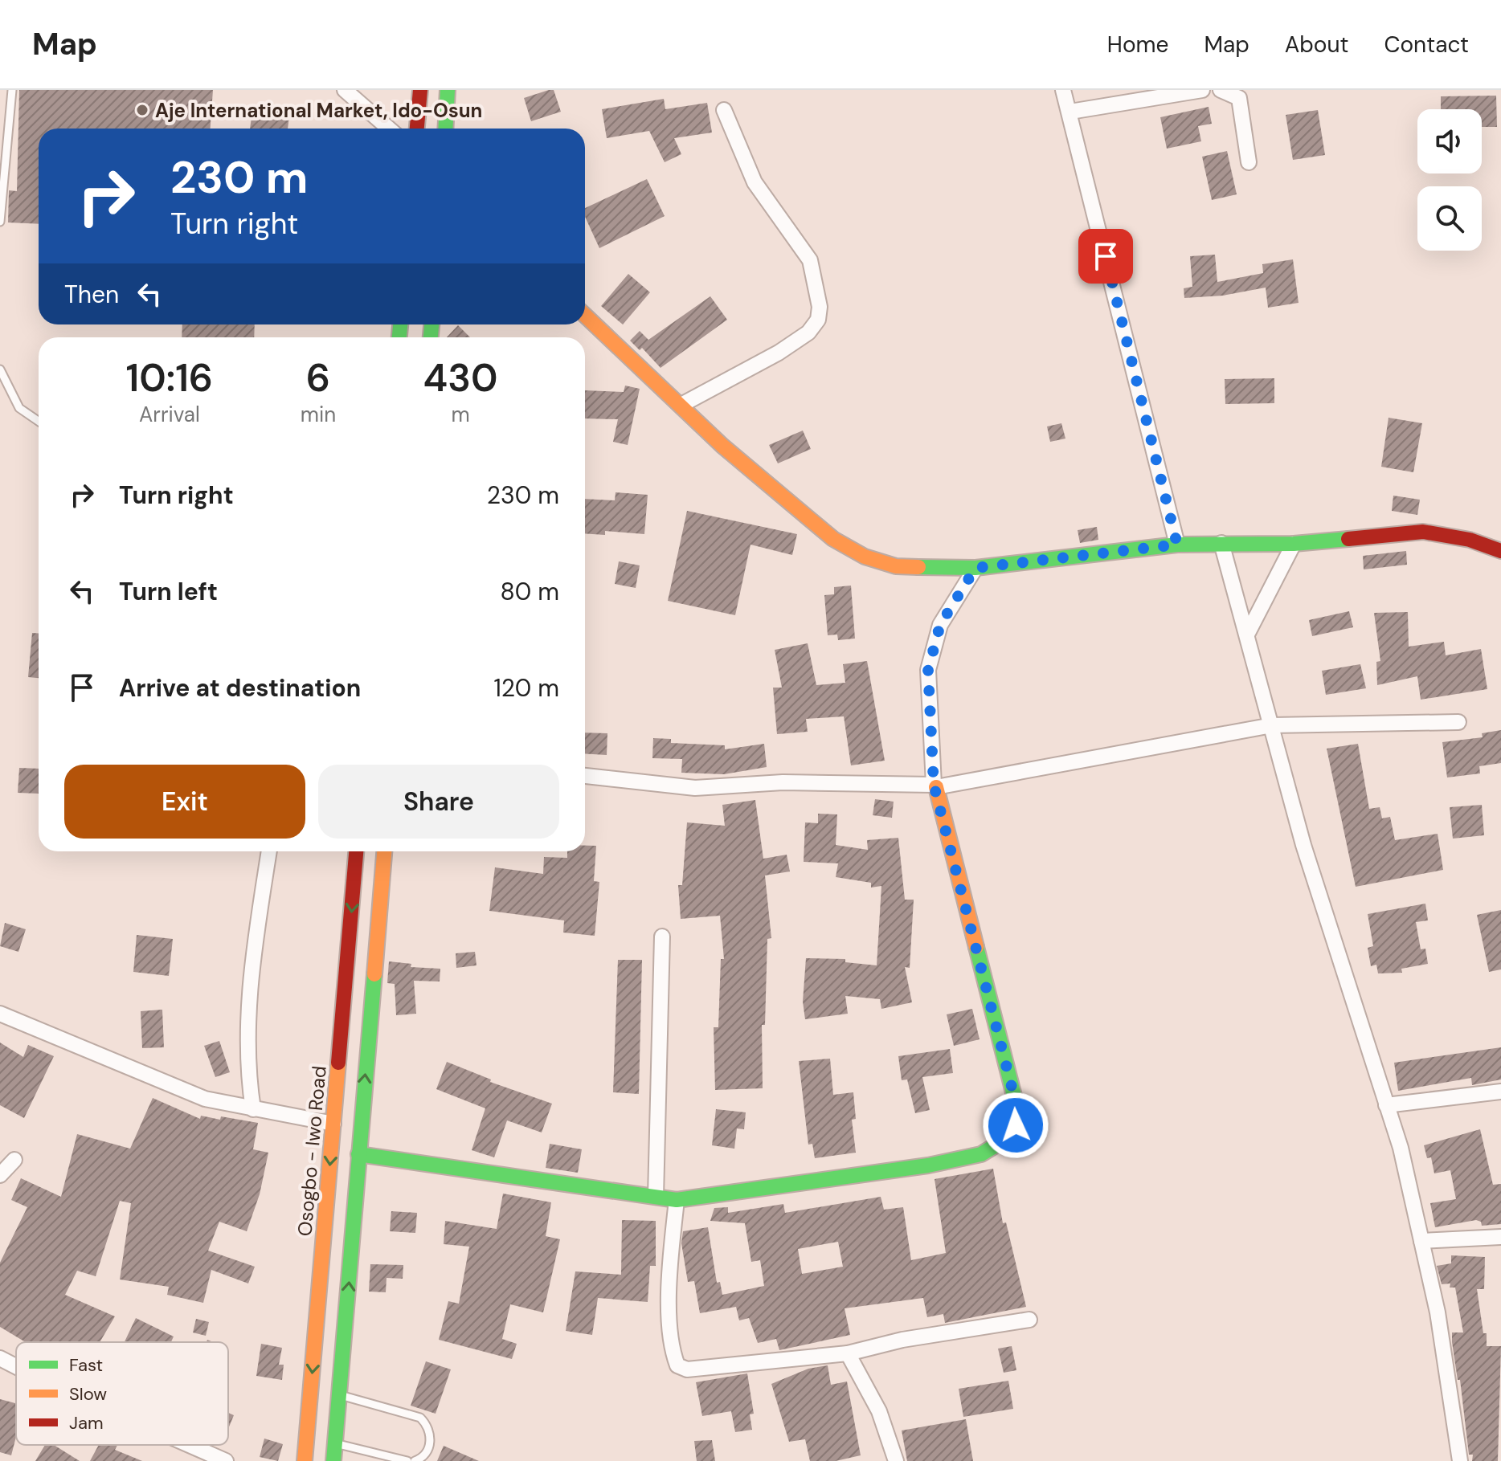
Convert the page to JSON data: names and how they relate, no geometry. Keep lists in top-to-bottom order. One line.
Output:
{"streets":{"street":["Osogbo - Iwo Road"]},"places":["Aje International Market, Ido-Osun"],"legend":["Fast","Slow","Jam"],"page":{"header":"Map","nav":["Home","Map","About","Contact"],"turn":["230 m","Turn right"],"then":"Then","eta":["10:16","Arrival","6","min","430","m"],"list":[{"name":"Turn right","value":"230 m"},{"name":"Turn left","value":"80 m"},{"name":"Arrive at destination","value":"120 m"}],"buttons":["Exit","Share"]}}
